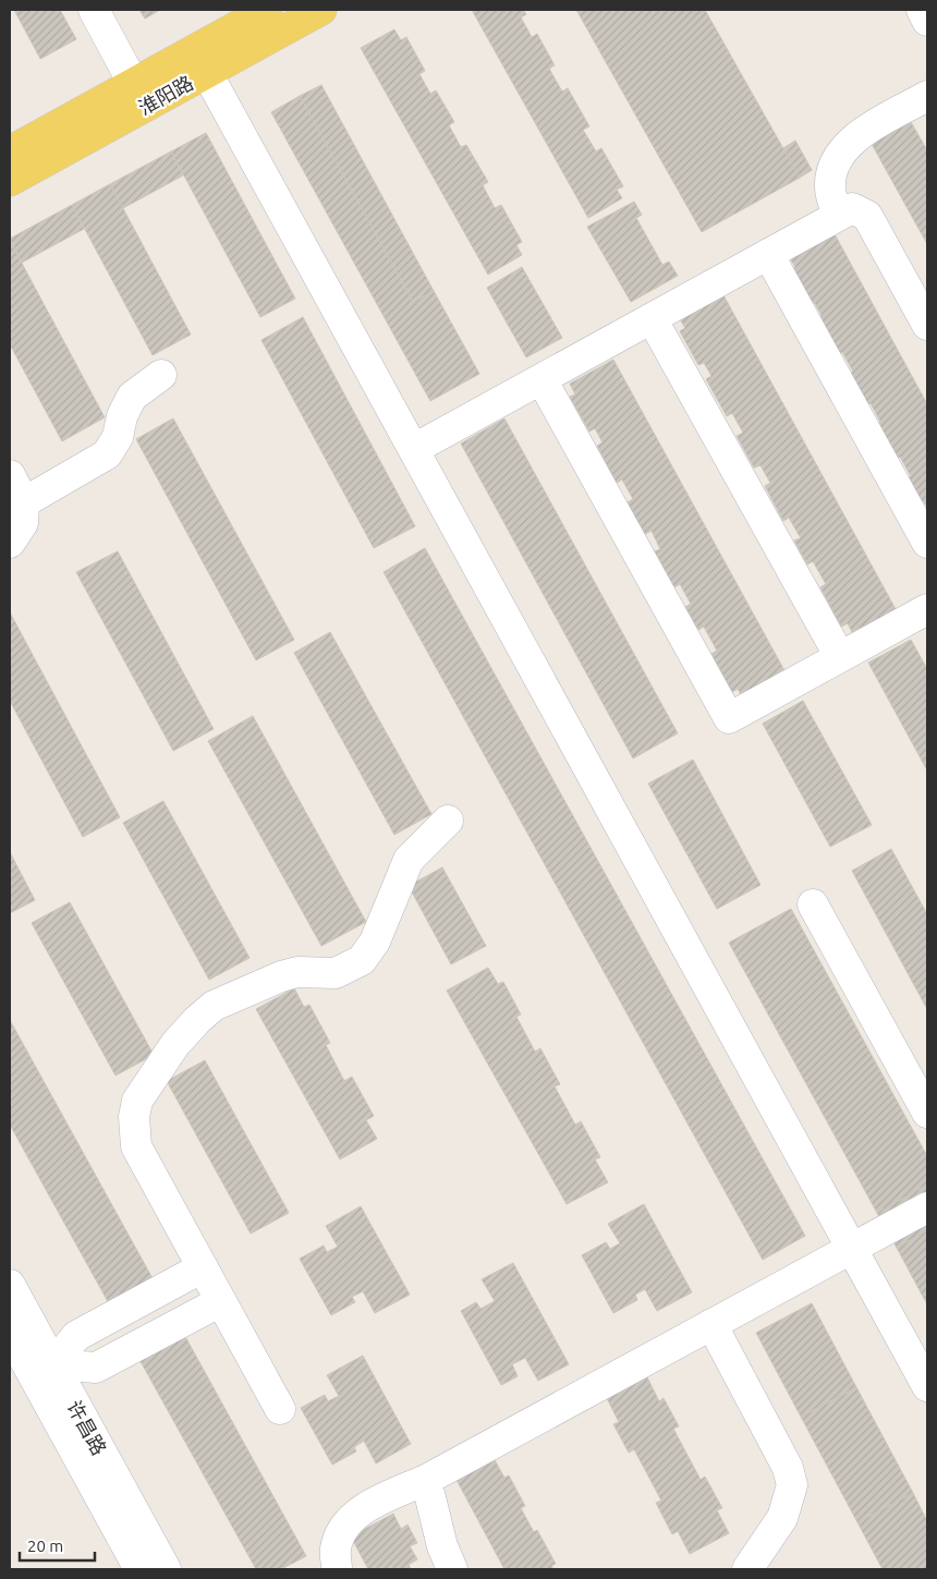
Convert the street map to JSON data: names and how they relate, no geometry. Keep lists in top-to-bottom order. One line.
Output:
{"streets":{"main road":["淮阳路"],"street":["许昌路"]},"scale_bar":"20 m"}
